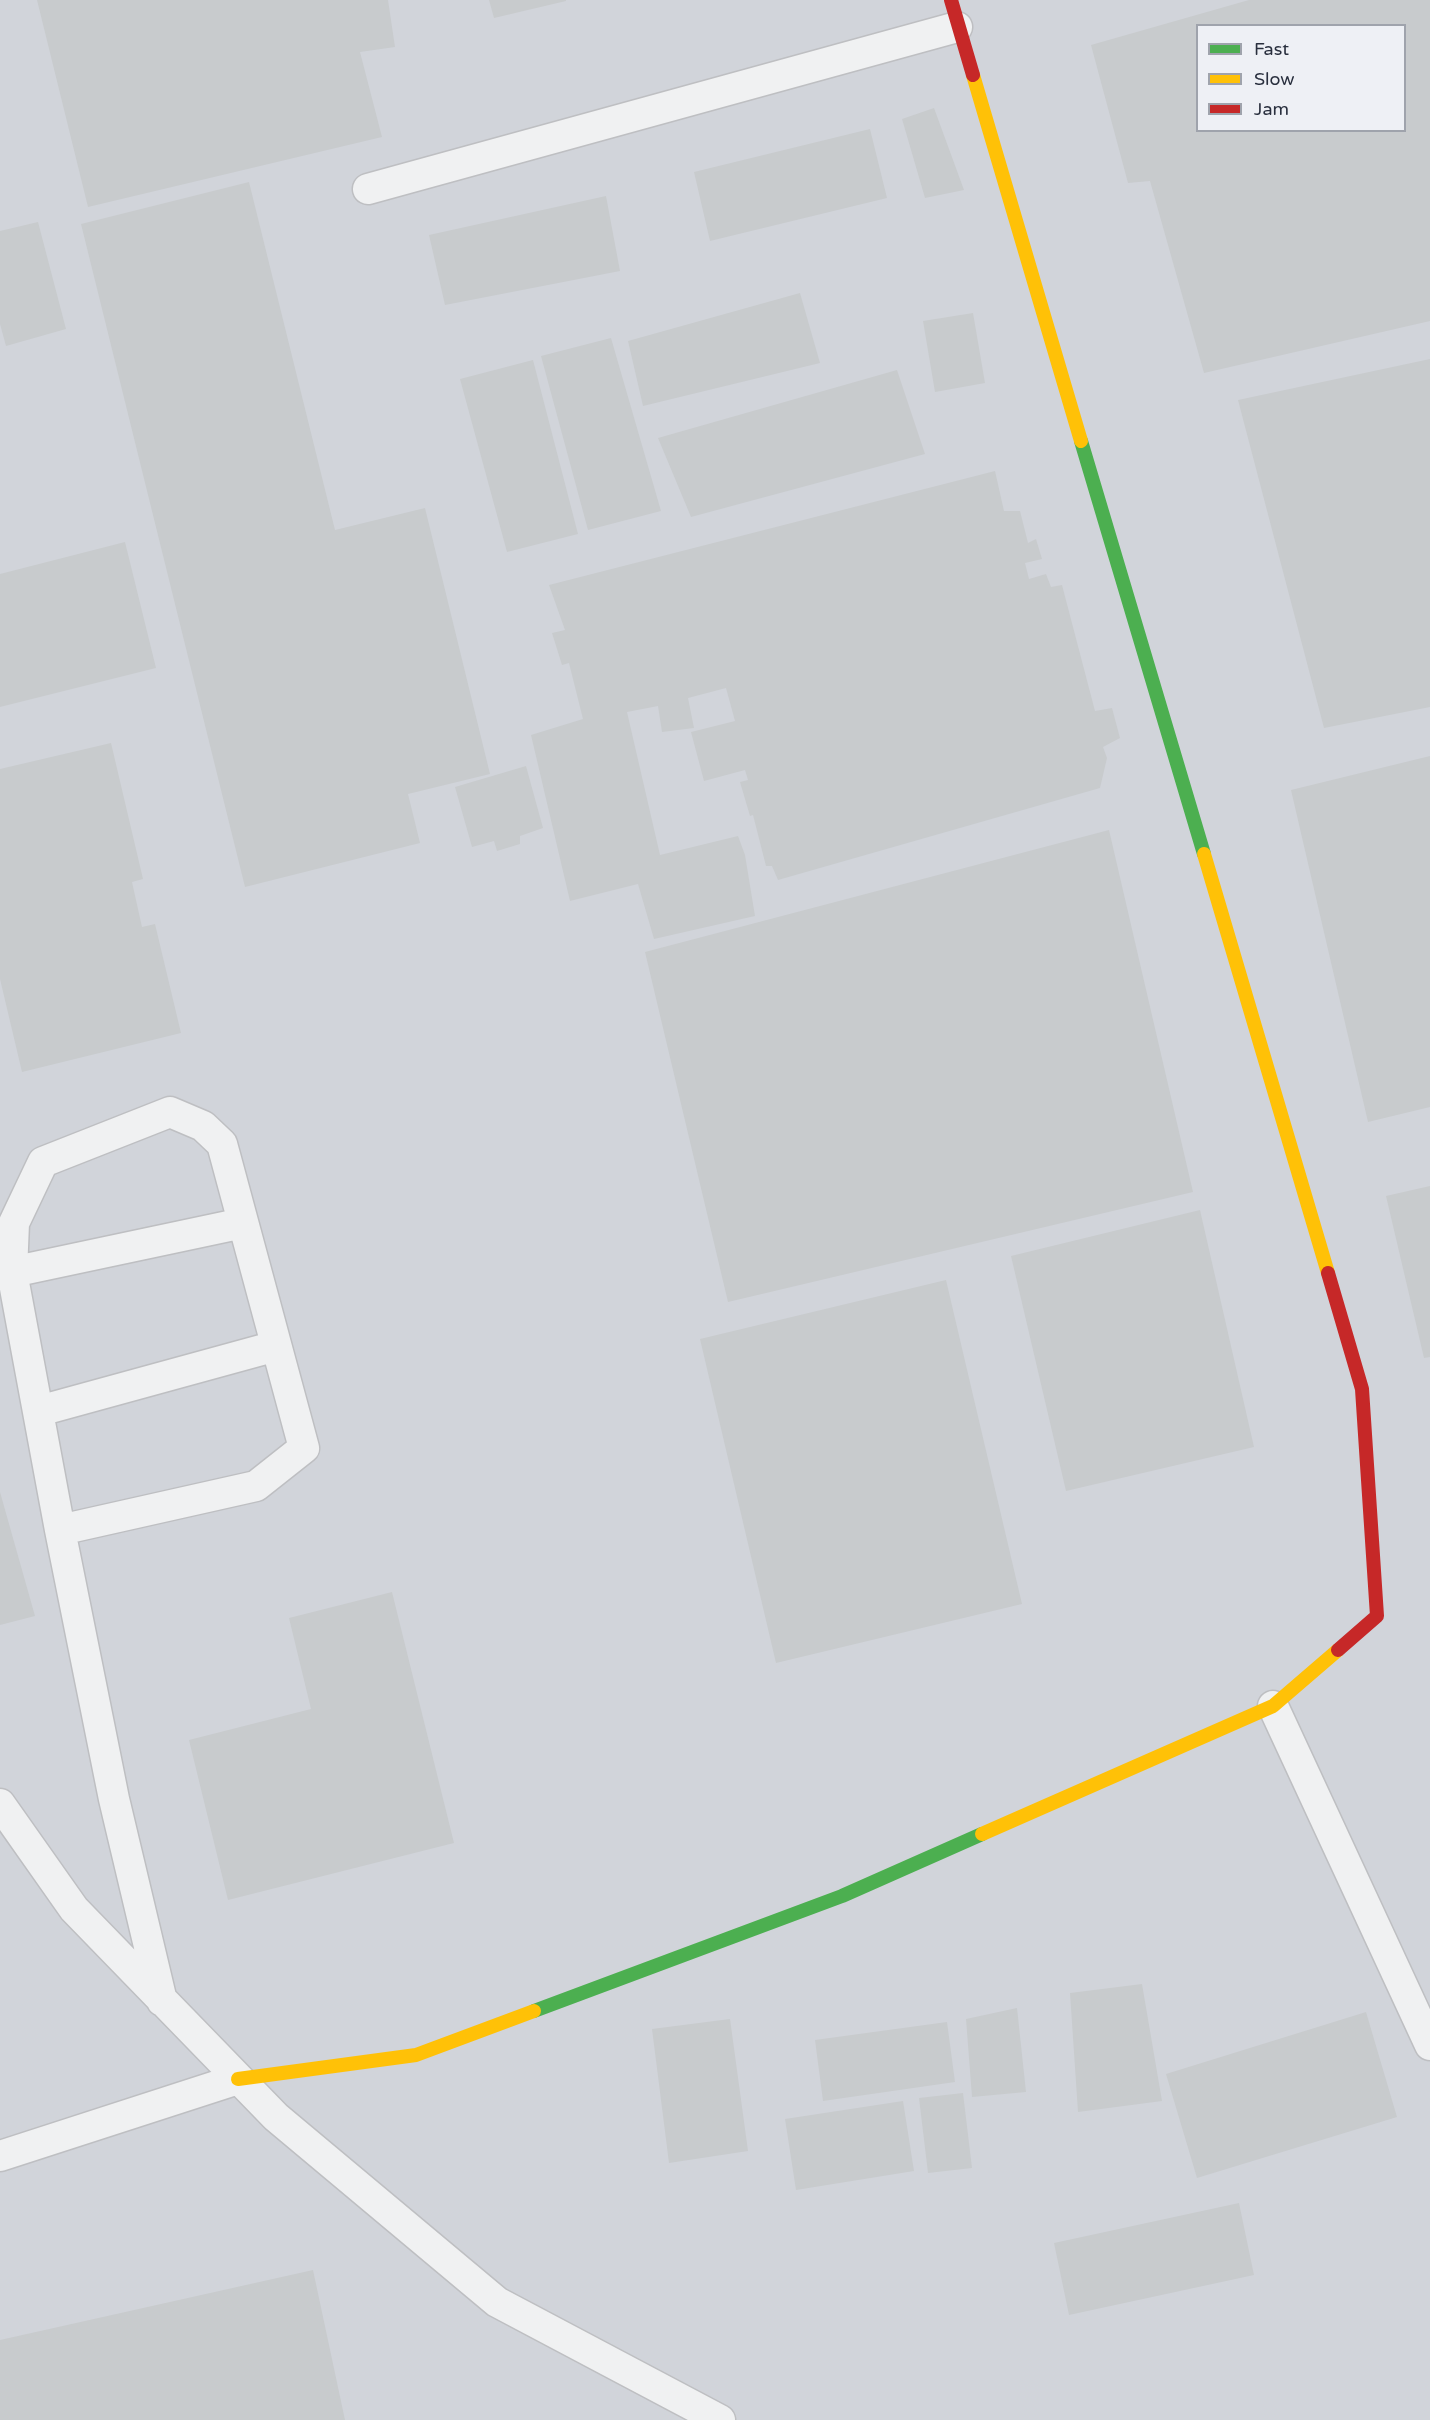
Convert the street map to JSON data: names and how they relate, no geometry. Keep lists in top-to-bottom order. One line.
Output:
{"legend":["Fast","Slow","Jam"]}
